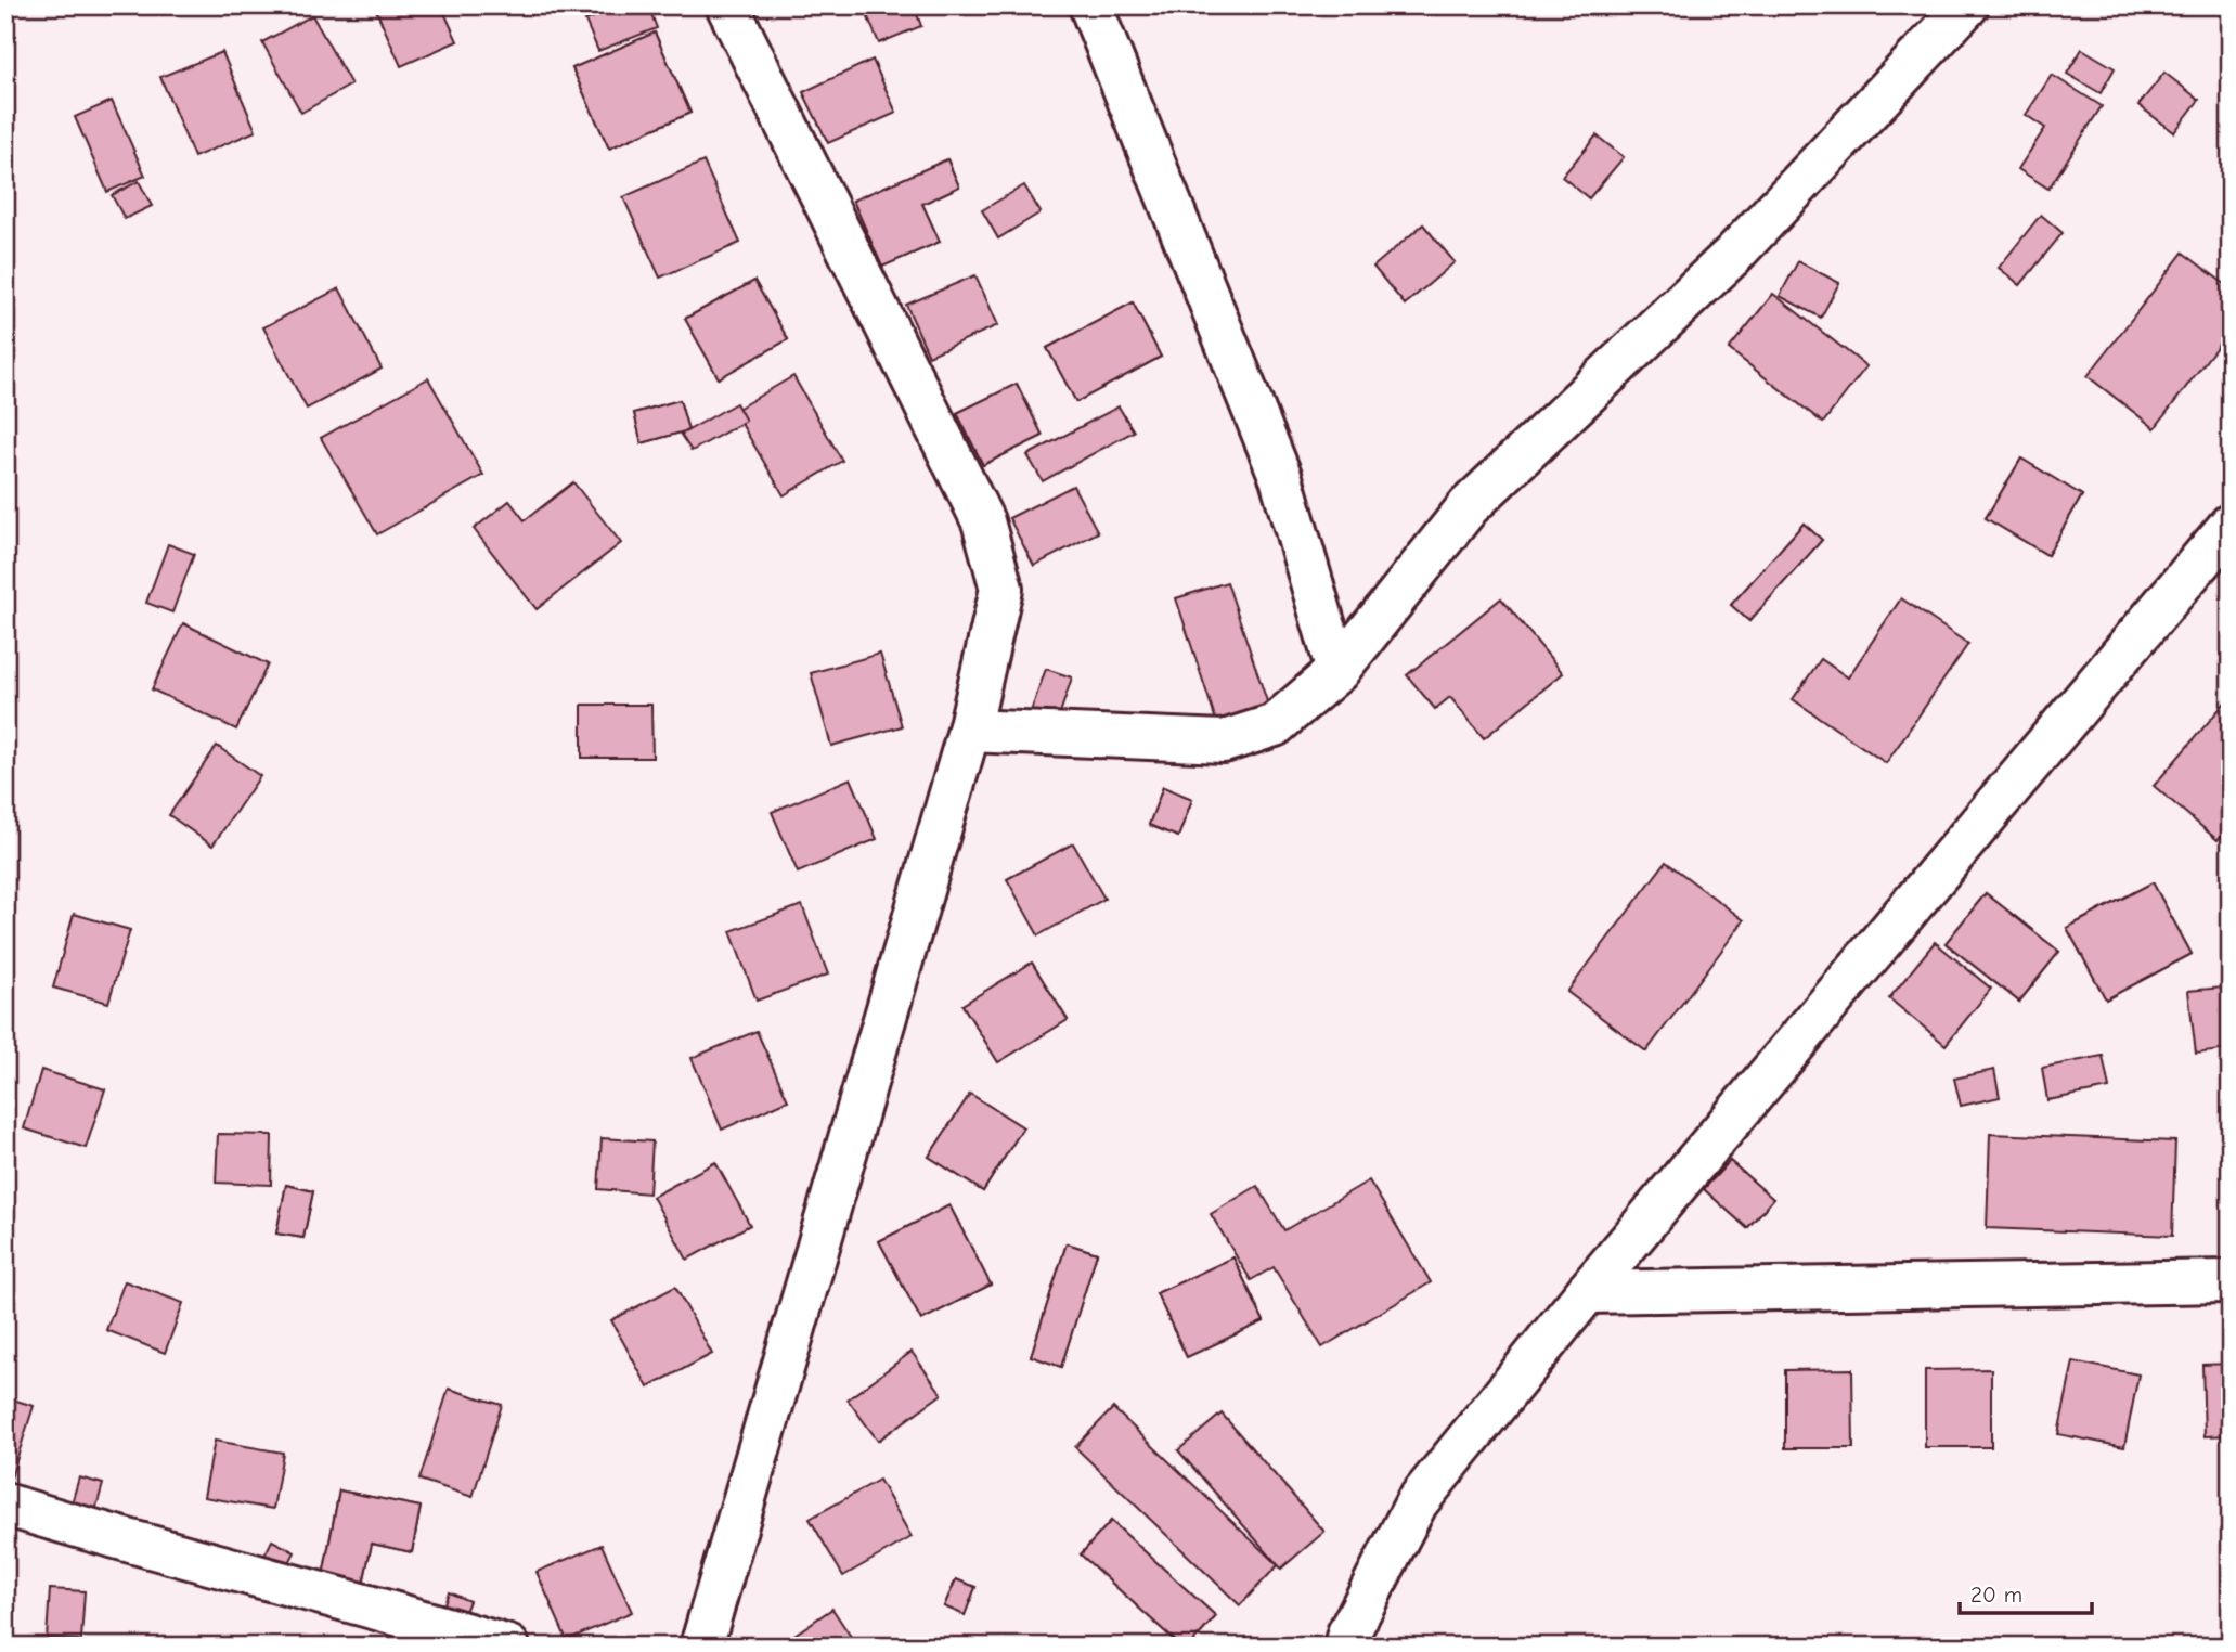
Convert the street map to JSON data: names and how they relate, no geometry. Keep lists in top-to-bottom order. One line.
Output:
{"scale_bar":"20 m"}
